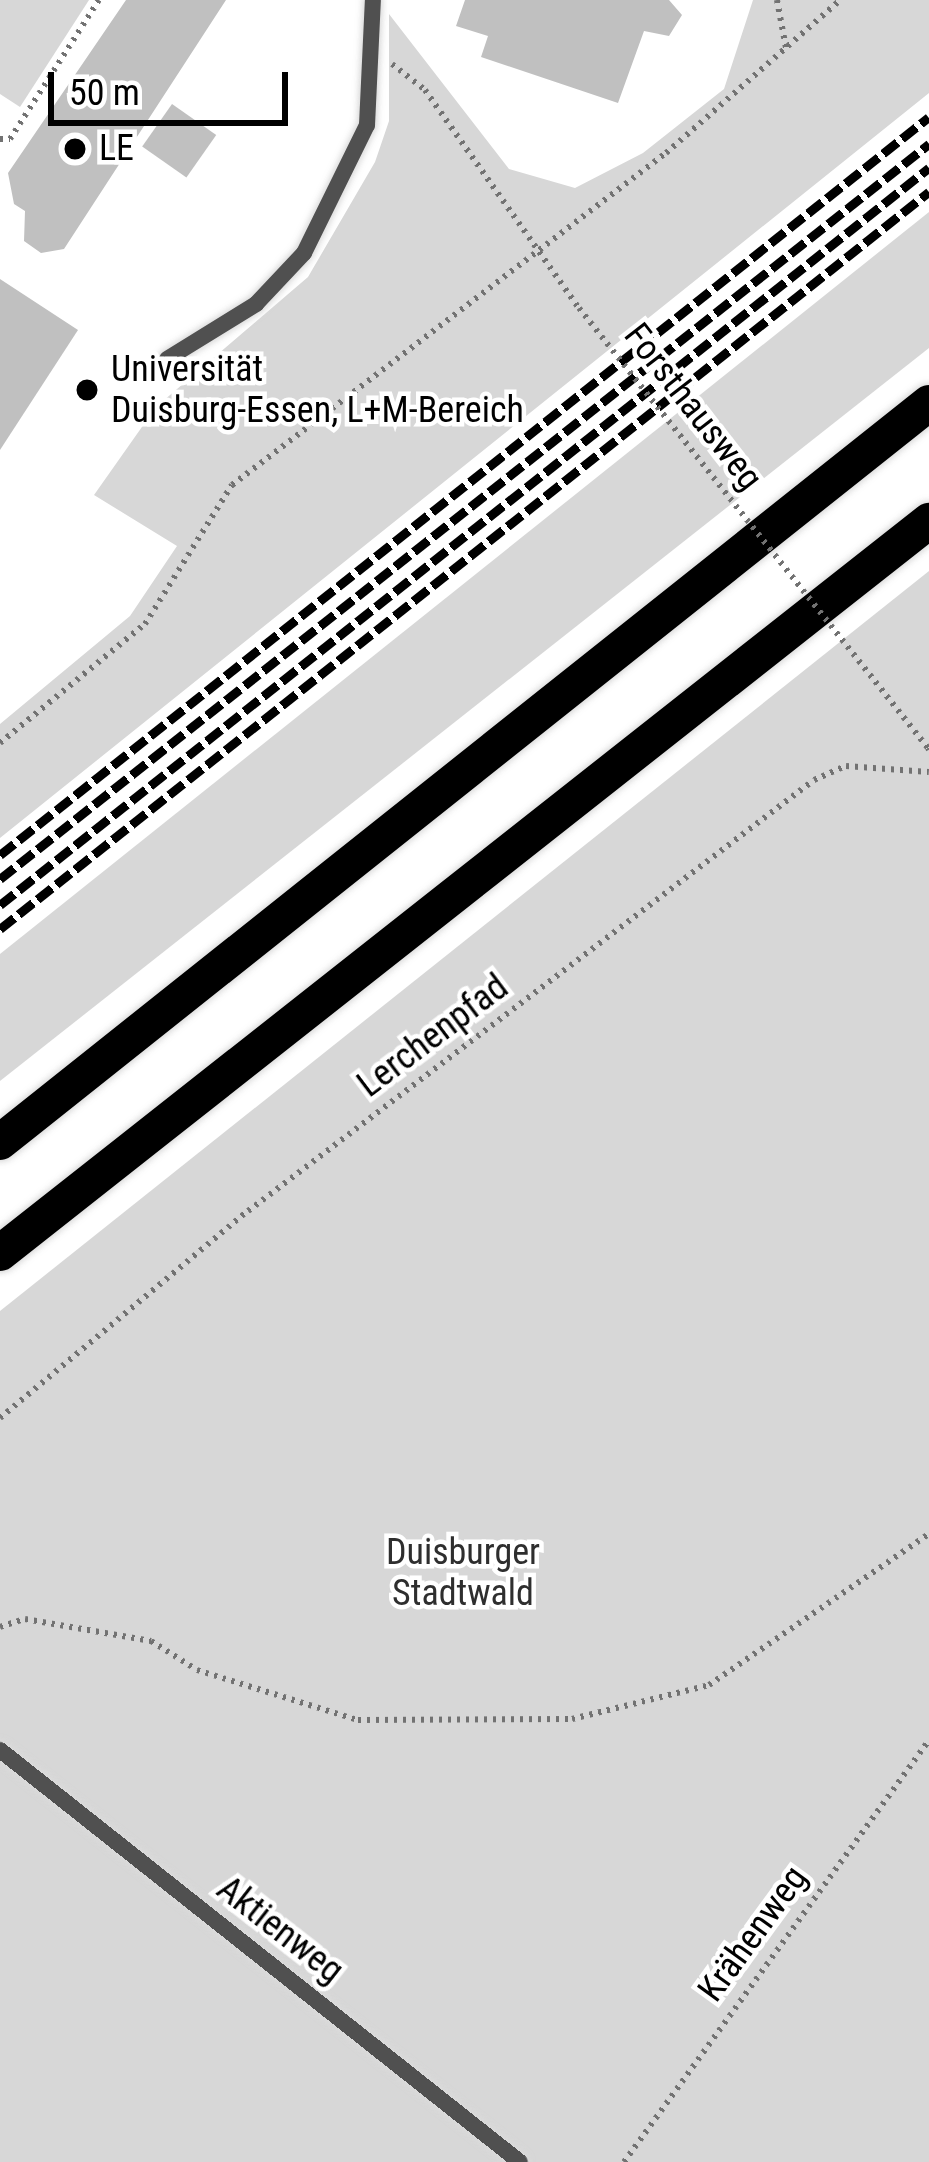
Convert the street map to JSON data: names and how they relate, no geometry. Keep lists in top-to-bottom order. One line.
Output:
{"streets":{"lane":["Aktienweg"],"path":["Forsthausweg","Lerchenpfad","Krähenweg"]},"parks":["Duisburger Stadtwald"],"places":["LE","Universität Duisburg-Essen, L+M-Bereich"],"scale_bar":"50 m"}
